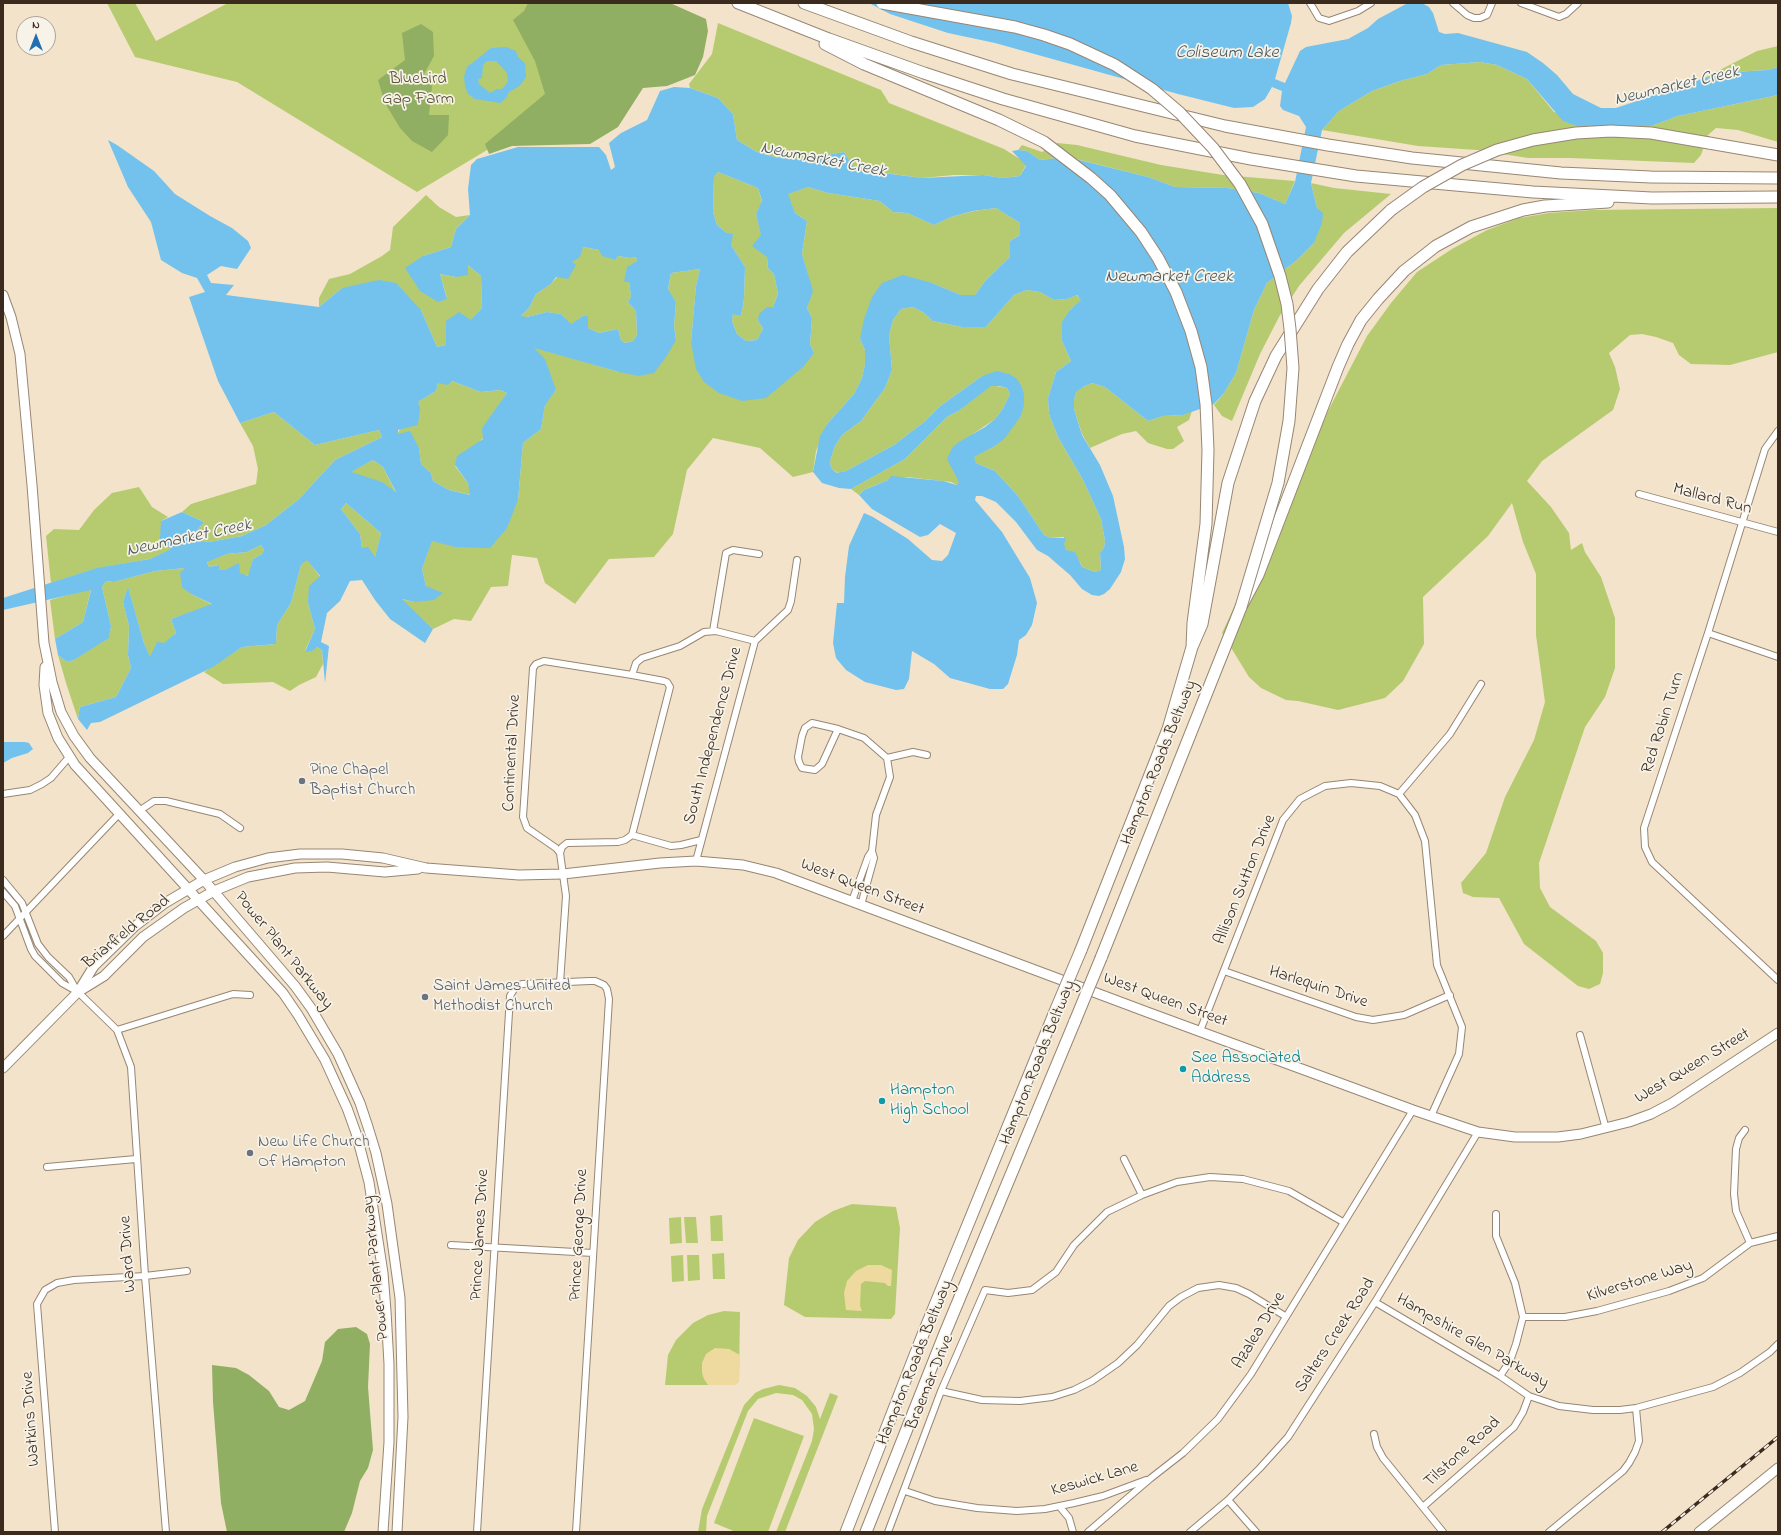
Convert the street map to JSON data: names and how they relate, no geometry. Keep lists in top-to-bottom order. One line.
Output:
{"streets":{"highway":["Hampton Roads Beltway"],"main road":["West Queen Street","Briarfield Road","Power Plant Parkway"],"street":["Mallard Run","Red Robin Turn","South Independence Drive","Continental Drive","Allison Sutton Drive","Harlequin Drive","Prince James Drive","Prince George Drive","Ward Drive","Kilverstone Way","Azalea Drive","Salters Creek Road","Hampshire Glen Parkway","Braemar Drive","Watkins Drive","Tilstone Road","Keswick Lane"]},"crossings":[["Mallard Run","Red Robin Turn"],["South Independence Drive","West Queen Street"],["Allison Sutton Drive","West Queen Street"],["Allison Sutton Drive","Harlequin Drive"],["West Queen Street","Briarfield Road"],["West Queen Street","Power Plant Parkway"],["West Queen Street","Azalea Drive"],["West Queen Street","Salters Creek Road"],["Briarfield Road","Power Plant Parkway"],["Briarfield Road","Ward Drive"],["Prince James Drive","Prince George Drive"],["Ward Drive","Watkins Drive"],["Azalea Drive","Braemar Drive"],["Azalea Drive","Keswick Lane"],["Salters Creek Road","Hampshire Glen Parkway"],["Hampshire Glen Parkway","Tilstone Road"],["Braemar Drive","Keswick Lane"]],"water":["Coliseum Lake","Newmarket Creek"],"parks":["Bluebird Gap Farm"],"places":["Pine Chapel Baptist Church","Saint James United Methodist Church","See Associated Address","Hampton High School","New Life Church Of Hampton"],"north":"top"}
